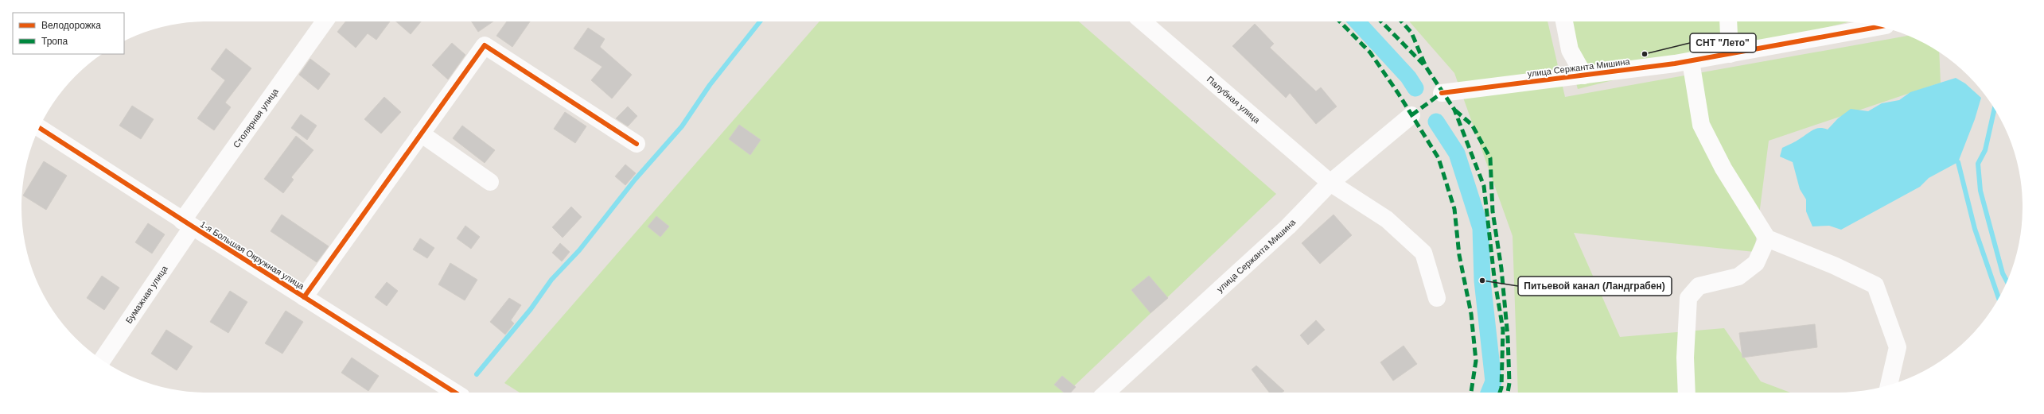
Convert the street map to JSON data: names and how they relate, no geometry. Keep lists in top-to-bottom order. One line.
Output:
{"streets":{"street":["улица Сержанта Мишина","Палубная улица","Столярная улица","1-я Большая Окружная улица","Бумажная улица"]},"crossings":[["улица Сержанта Мишина","Палубная улица"],["Столярная улица","1-я Большая Окружная улица"],["Столярная улица","Бумажная улица"],["1-я Большая Окружная улица","Бумажная улица"]],"places":["СНТ \"Лето\"","Питьевой канал (Ландграбен)"],"legend":["Велодорожка","Тропа"]}
